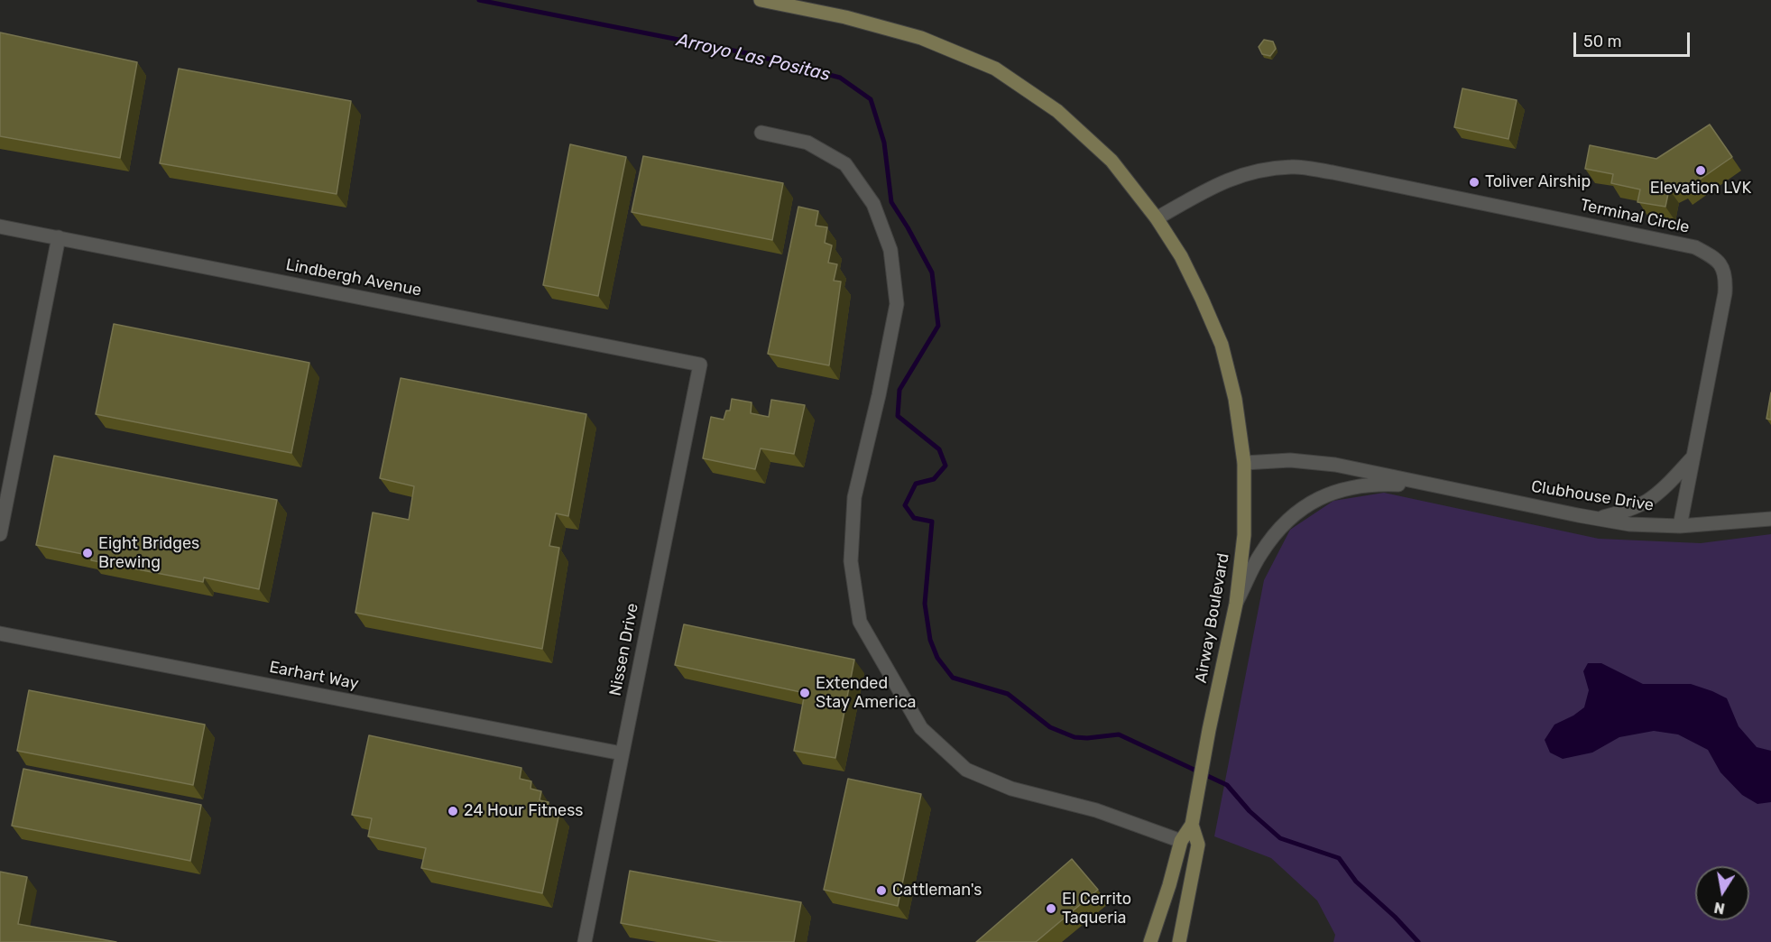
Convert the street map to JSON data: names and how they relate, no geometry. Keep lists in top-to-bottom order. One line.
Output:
{"streets":{"main road":["Airway Boulevard"],"street":["Terminal Circle","Lindbergh Avenue","Clubhouse Drive","Nissen Drive","Earhart Way"]},"crossings":[["Terminal Circle","Clubhouse Drive"],["Terminal Circle","Airway Boulevard"],["Lindbergh Avenue","Nissen Drive"],["Clubhouse Drive","Airway Boulevard"],["Nissen Drive","Earhart Way"]],"water":["Arroyo Las Positas"],"places":["Elevation LVK","Toliver Airship","Eight Bridges Brewing","Extended Stay America","24 Hour Fitness","Cattleman's","El Cerrito Taqueria"],"scale_bar":"50 m","north":"bottom"}
